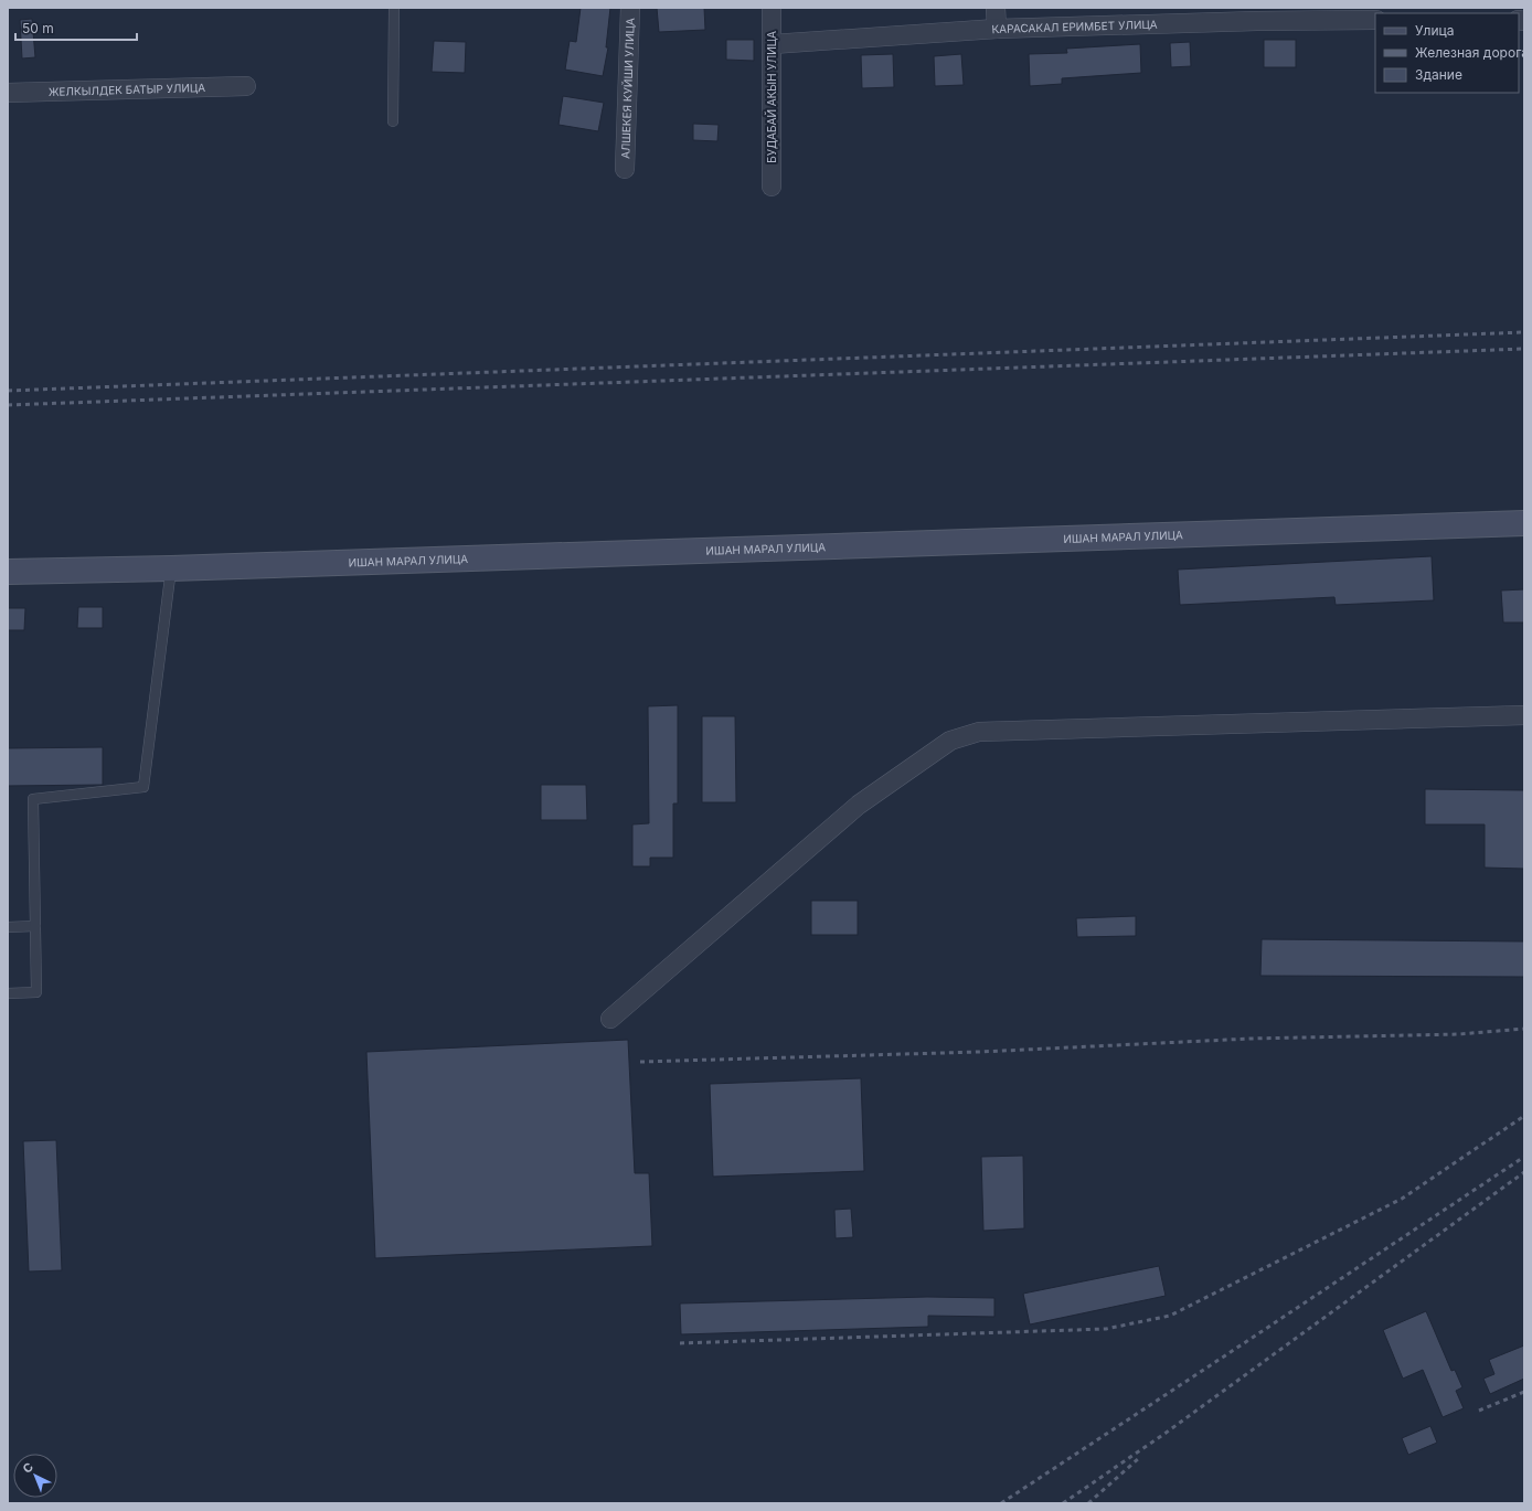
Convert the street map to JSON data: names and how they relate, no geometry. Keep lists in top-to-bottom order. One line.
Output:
{"streets":{"main road":["ИШАН МАРАЛ УЛИЦА"],"street":["КАРАСАКАЛ ЕРИМБЕТ УЛИЦА","АЛШЕКЕЯ КУЙШИ УЛИЦА","ЖЕЛКЫЛДЕК БАТЫР УЛИЦА","БУДАБАЙ АКЫН УЛИЦА"]},"crossings":[["КАРАСАКАЛ ЕРИМБЕТ УЛИЦА","БУДАБАЙ АКЫН УЛИЦА"]],"legend":["Улица","Железная дорога","Здание"],"scale_bar":"50 m","north":"top left"}
